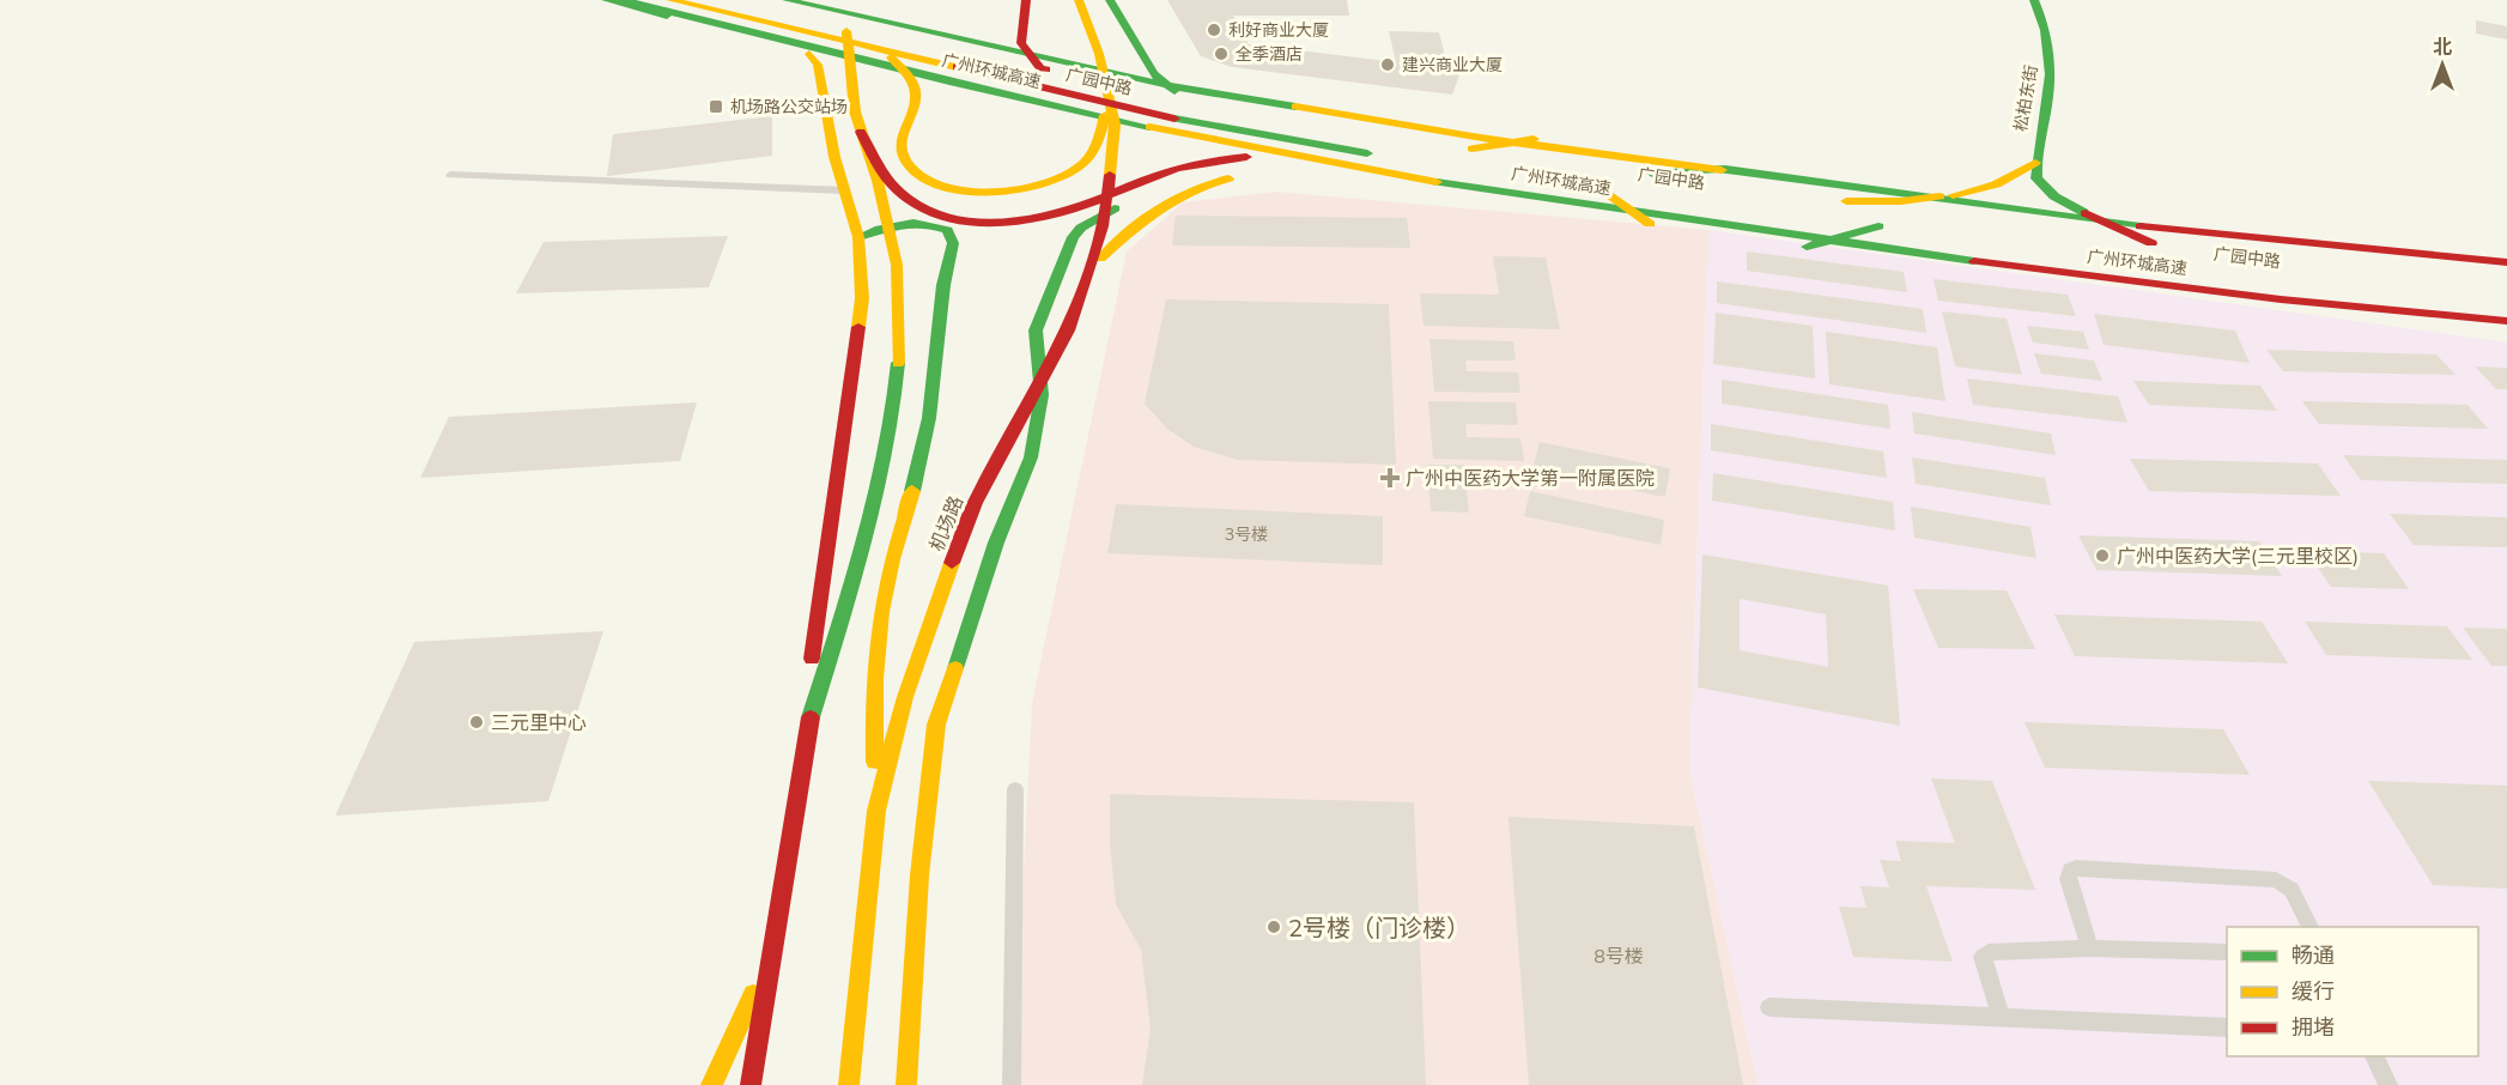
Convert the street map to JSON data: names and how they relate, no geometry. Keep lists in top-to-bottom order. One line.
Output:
{"streets":{"main road":["广州环城高速","广园中路","松柏东街","机场路"]},"places":{"other":["利好商业大厦","全季酒店","建兴商业大厦","广州中医药大学(三元里校区)","三元里中心","2号楼（门诊楼）"],"transit":["机场路公交站场"],"health":["广州中医药大学第一附属医院"]},"house_numbers":["3号楼","8号楼"],"legend":["畅通","缓行","拥堵"],"north":"top"}
